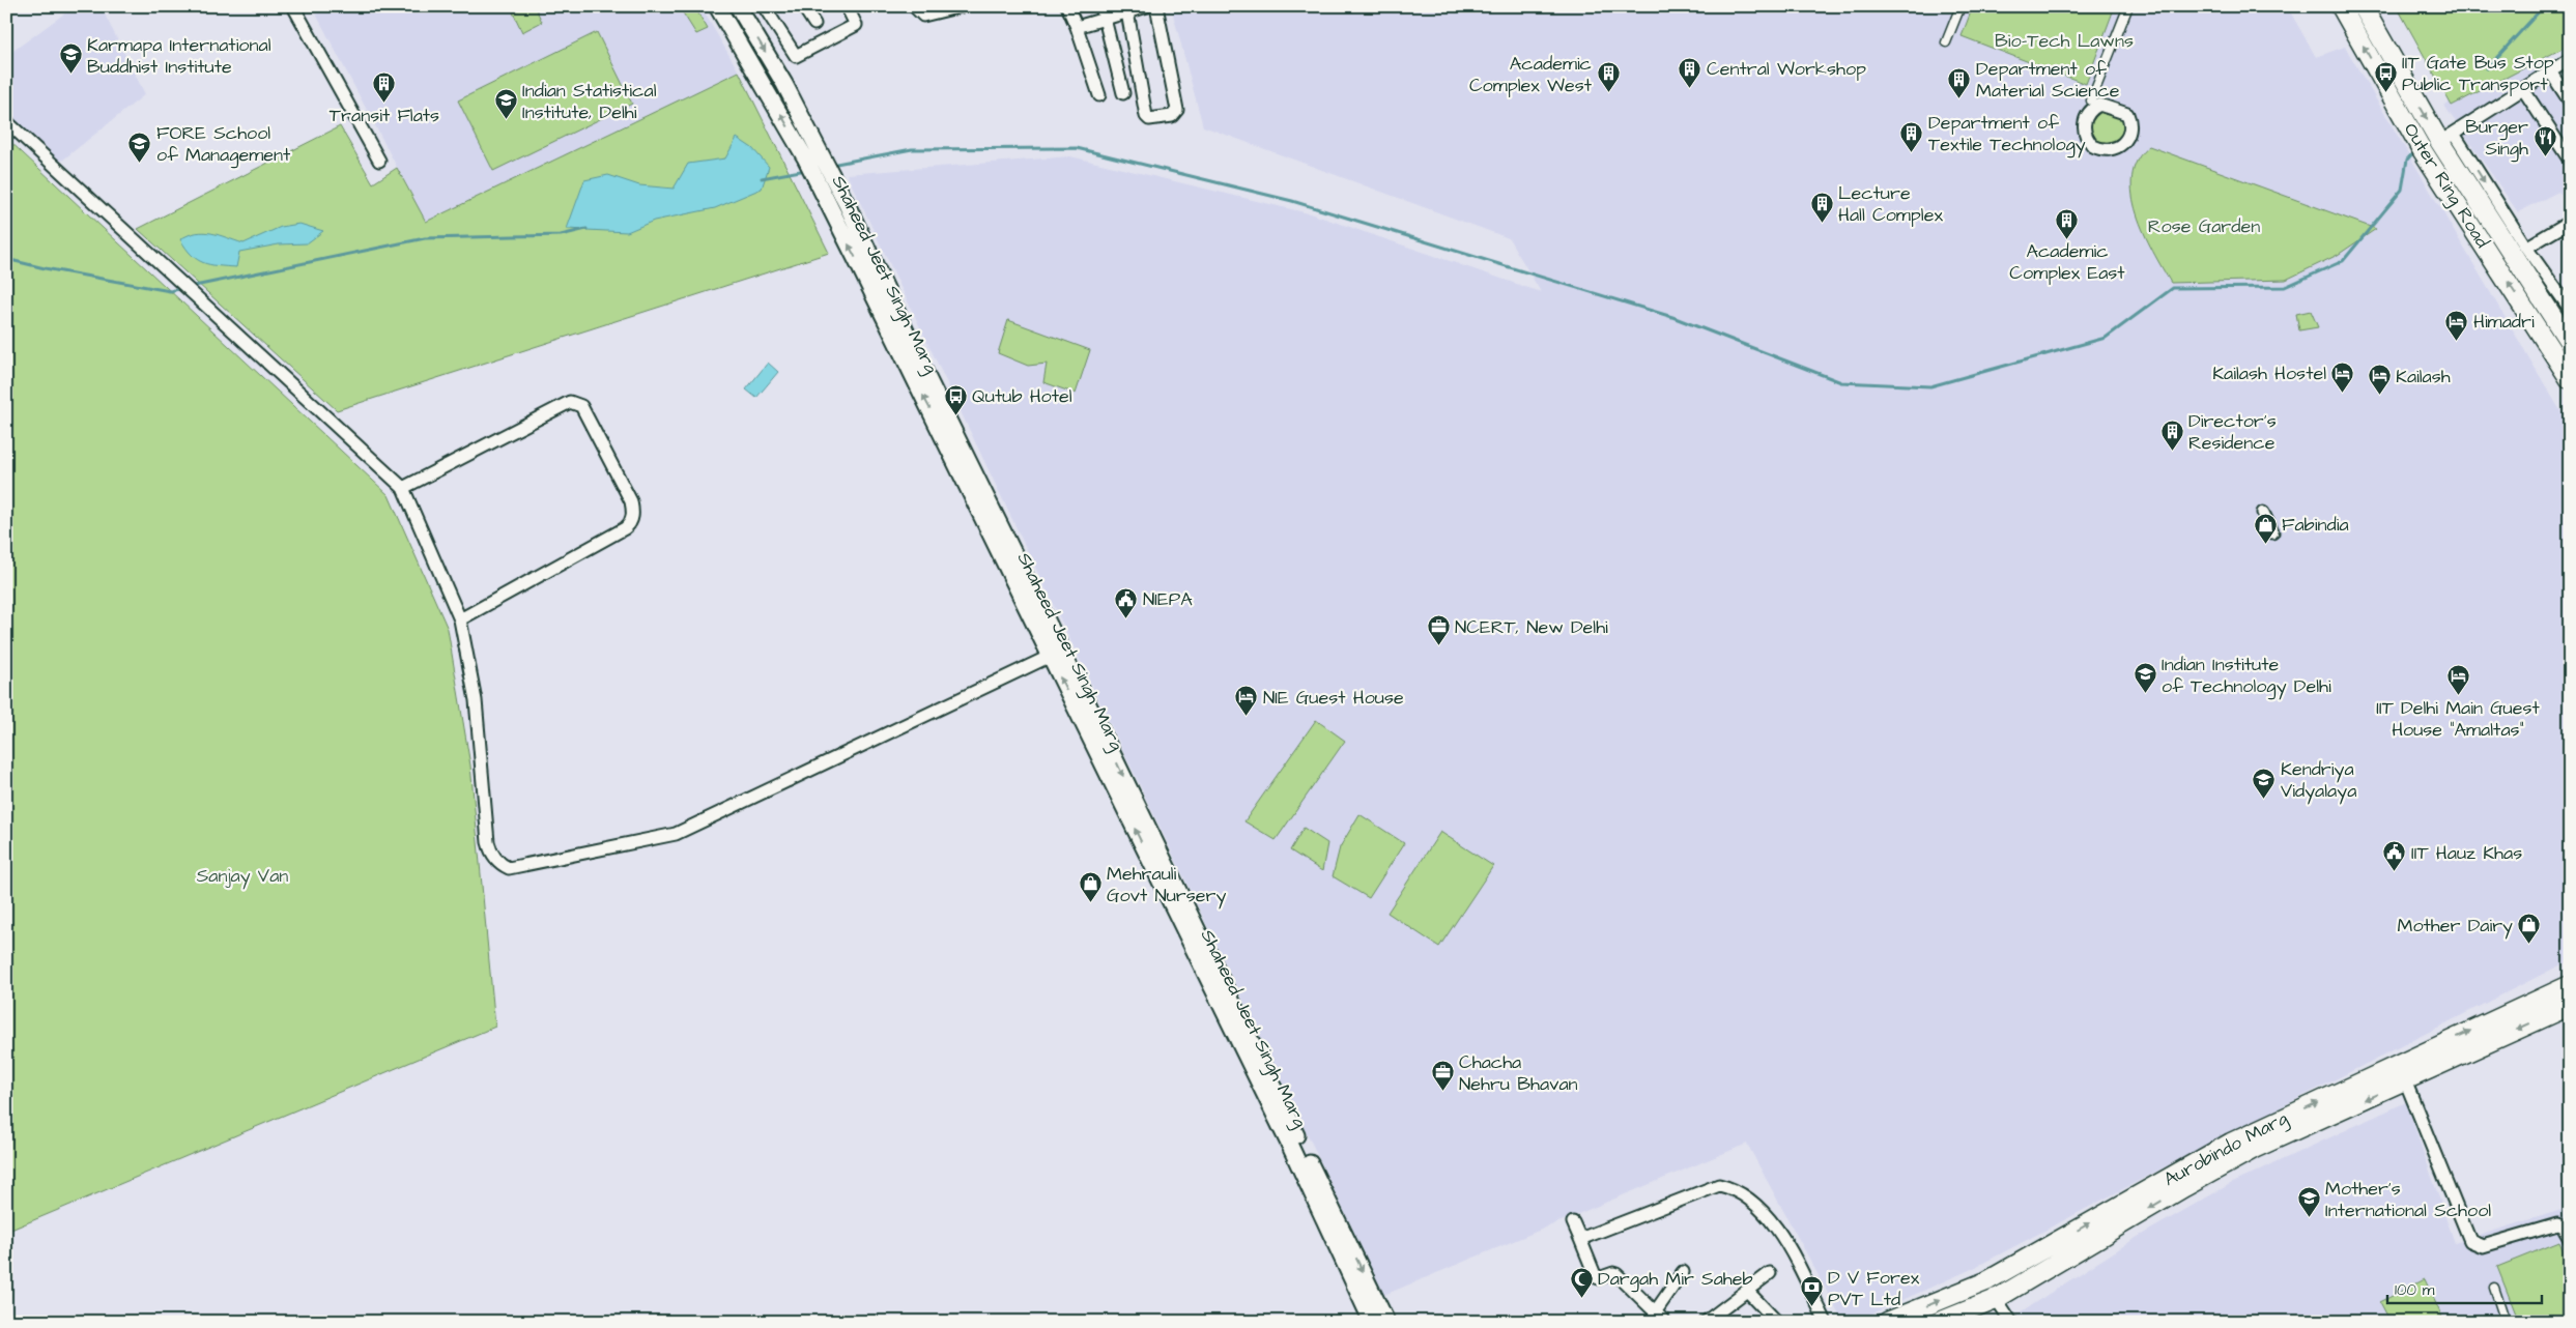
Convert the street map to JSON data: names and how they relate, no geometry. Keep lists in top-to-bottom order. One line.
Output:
{"streets":{"main road":["Outer Ring Road","Shaheed Jeet Singh Marg","Aurobindo Marg"]},"parks":["Bio-Tech Lawns","Rose Garden","Sanjay Van"],"places":{"school or university":["Karmapa International Buddhist Institute","Indian Statistical Institute, Delhi","FORE School of Management","Indian Institute of Technology Delhi","Kendriya Vidyalaya","Mother's International School"],"building":["Central Workshop","Academic Complex West","Department of Material Science","Transit Flats","Department of Textile Technology","Lecture Hall Complex","Academic Complex East","Director's Residence"],"bus stop":["IIT Gate Bus Stop Public Transport","Qutub Hotel"],"restaurant":["Burger Singh"],"hotel":["Himadri","Kailash Hostel","Kailash","IIT Delhi Main Guest House \"Amaltas\"","NIE Guest House"],"shop":["Fabindia","Mehrauli Govt Nursery","Mother Dairy"],"public building":["NIEPA","IIT Hauz Khas"],"office":["NCERT, New Delhi","Chacha Nehru Bhavan"],"mosque":["Dargah Mir Saheb"],"bank":["D V Forex PVT Ltd"]},"scale_bar":"100 m"}
